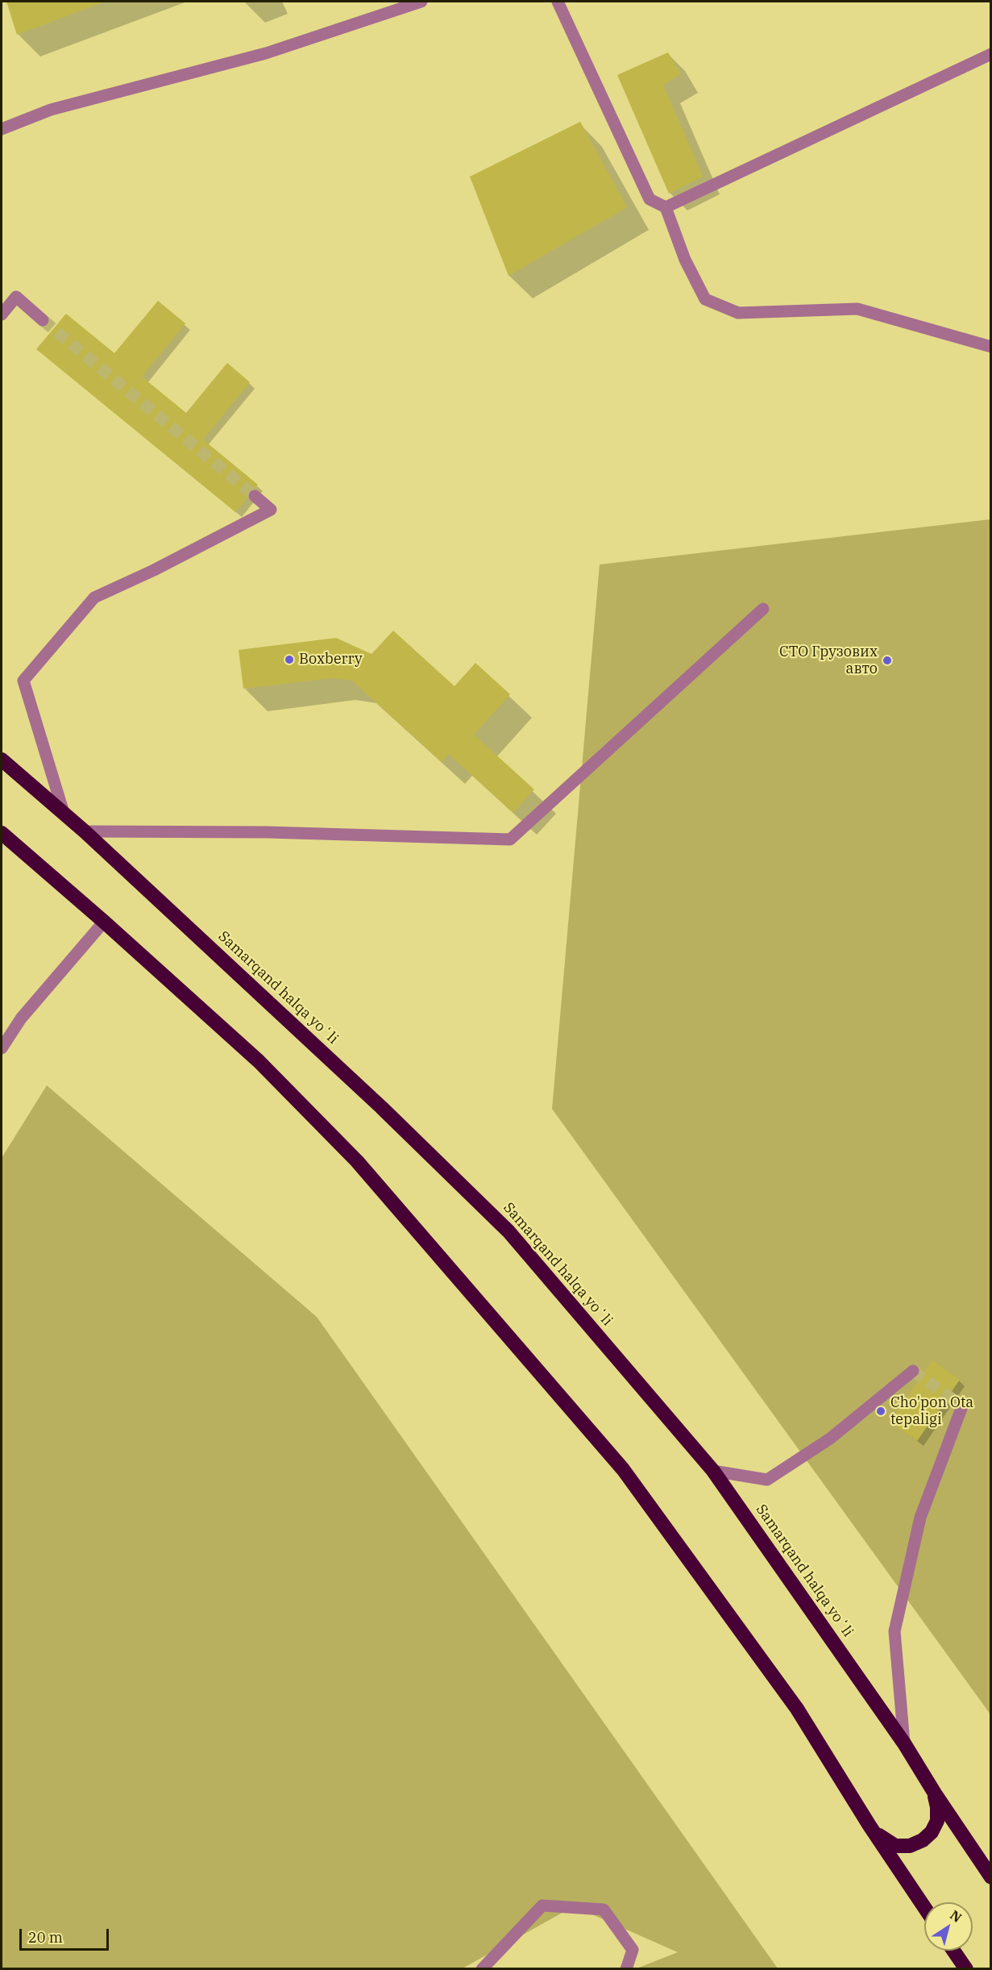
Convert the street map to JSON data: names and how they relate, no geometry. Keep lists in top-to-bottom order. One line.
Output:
{"streets":{"highway":["Samarqand halqa yoʻli"]},"places":["Boxberry","СТО Грузових авто","Cho'pon Ota tepaligi"],"scale_bar":"20 m","north":"top right"}
